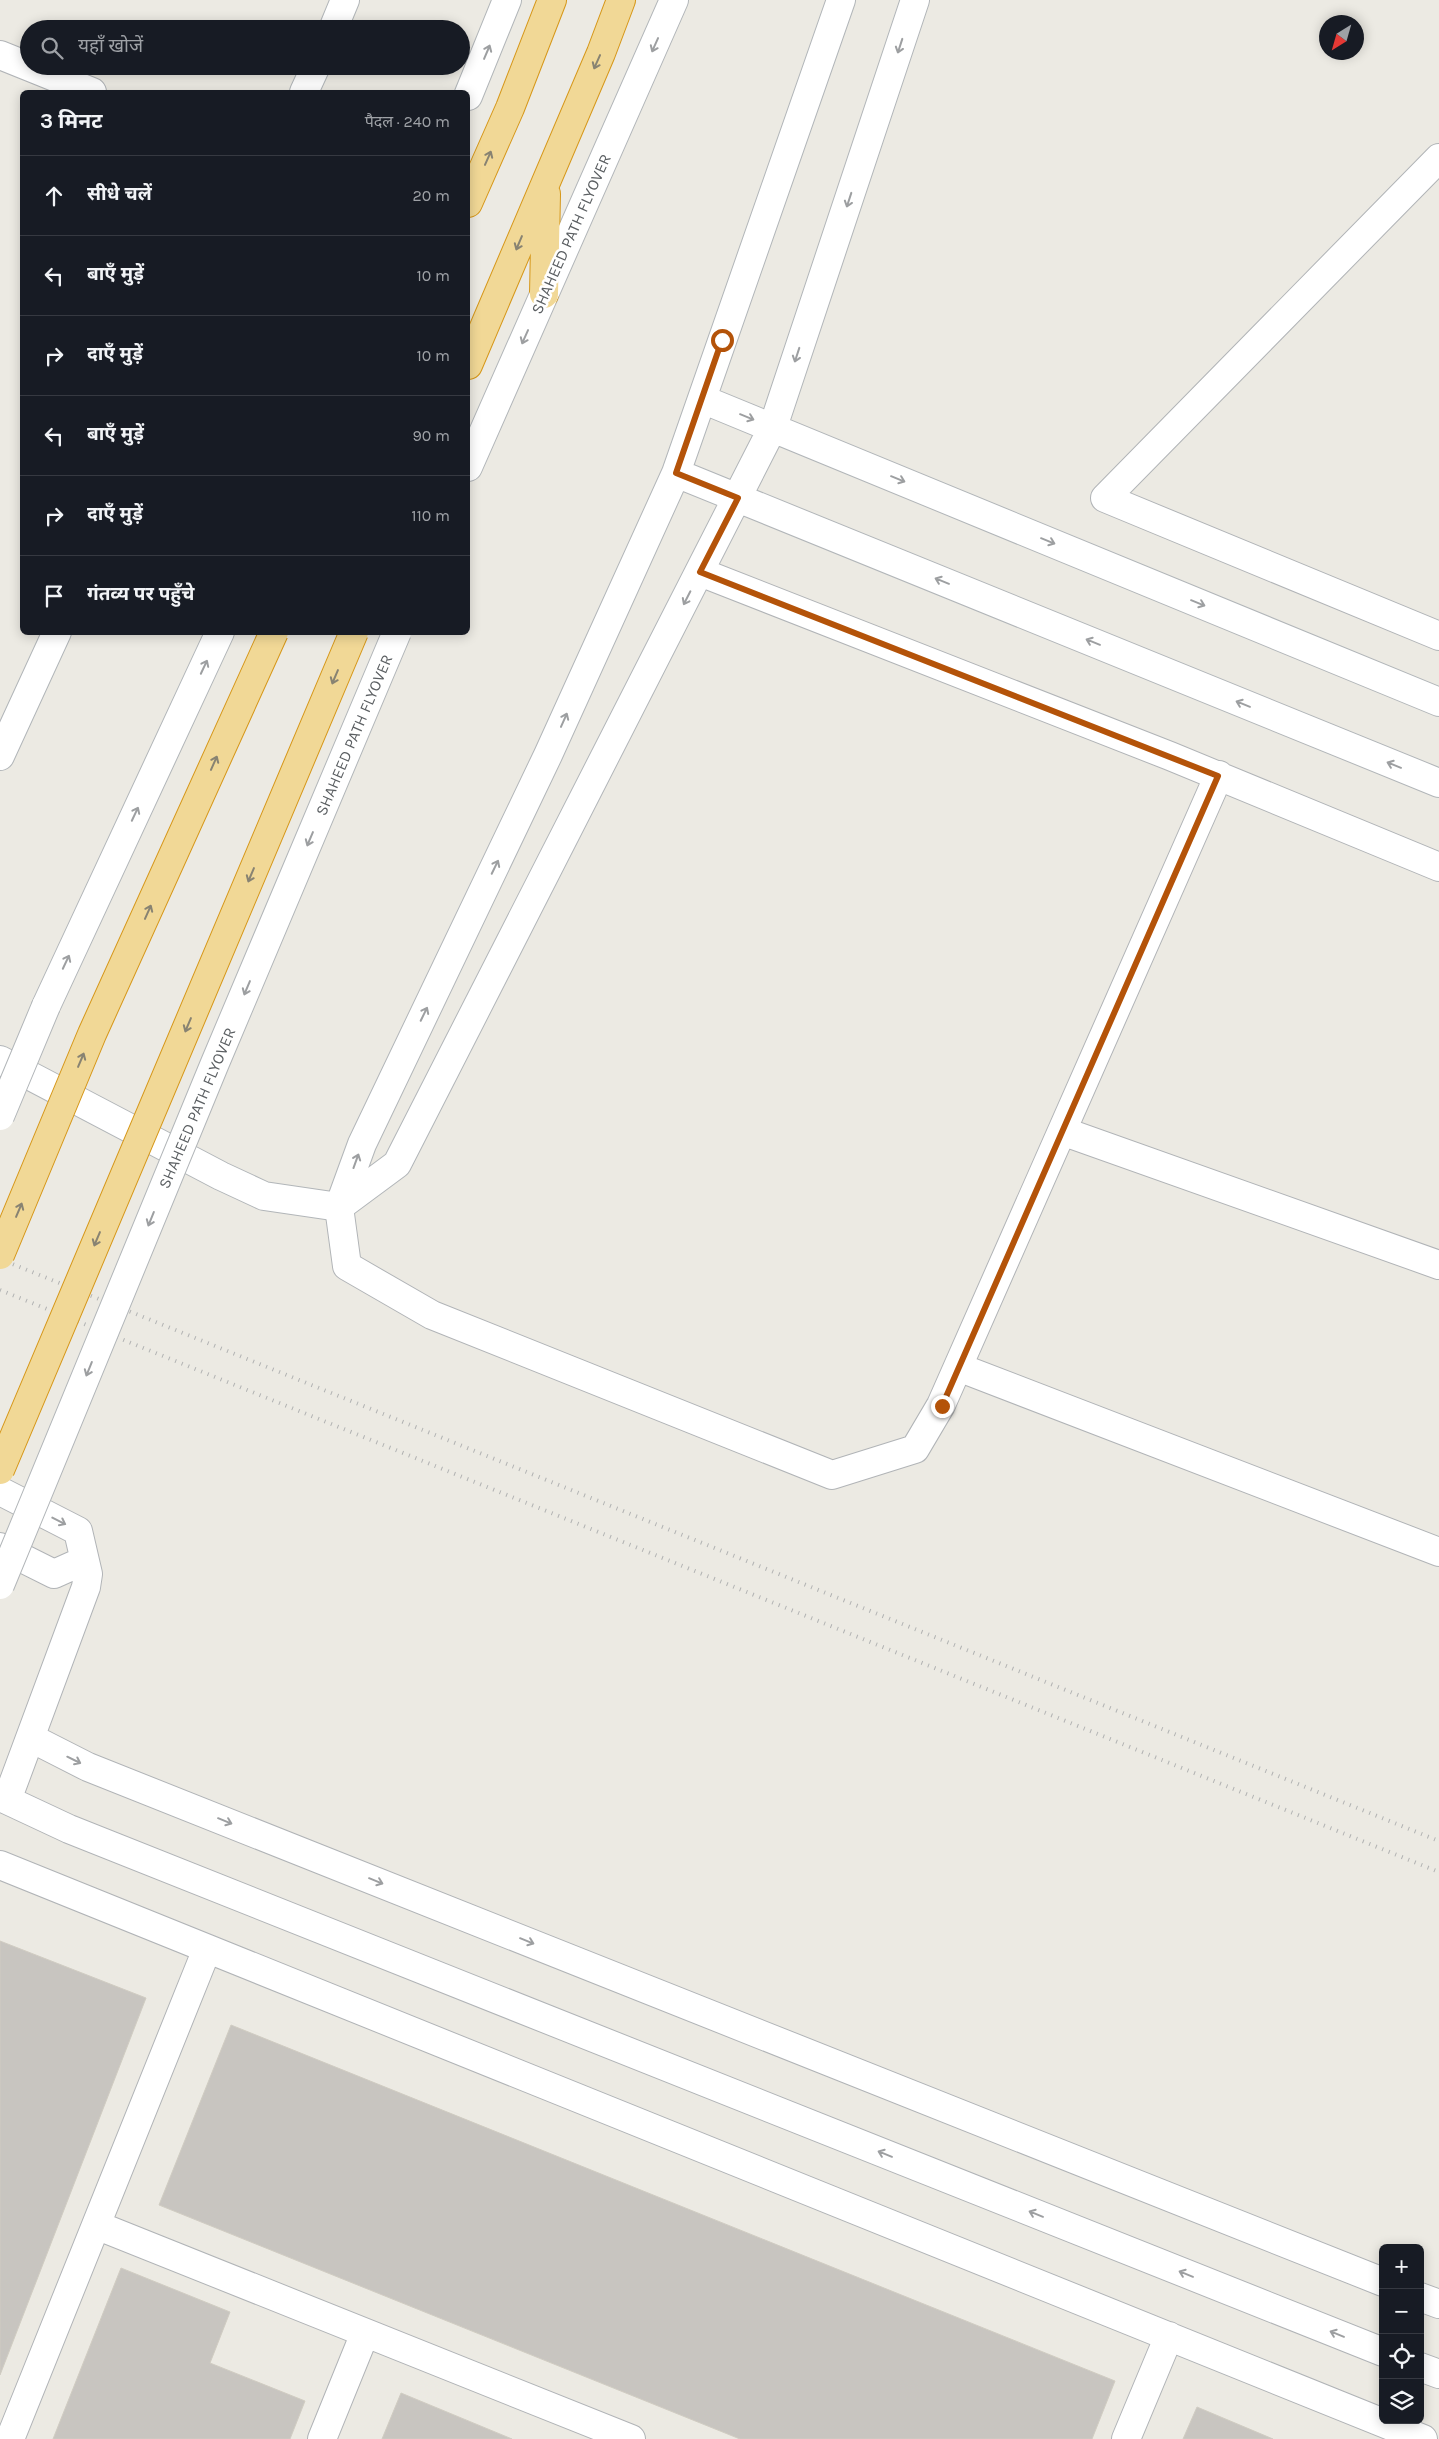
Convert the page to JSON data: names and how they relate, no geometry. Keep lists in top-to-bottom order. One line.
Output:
{"streets":{"street":["SHAHEED PATH FLYOVER"]},"north":"bottom left","page":{"search":"यहाँ खोजें","heading":["3 मिनट","पैदल · 240 m"],"list":[["सीधे चलें","20 m"],["बाएँ मुड़ें","10 m"],["दाएँ मुड़ें","10 m"],["बाएँ मुड़ें","90 m"],["दाएँ मुड़ें","110 m"],"गंतव्य पर पहुँचे"],"map_buttons":["+","−"]}}
